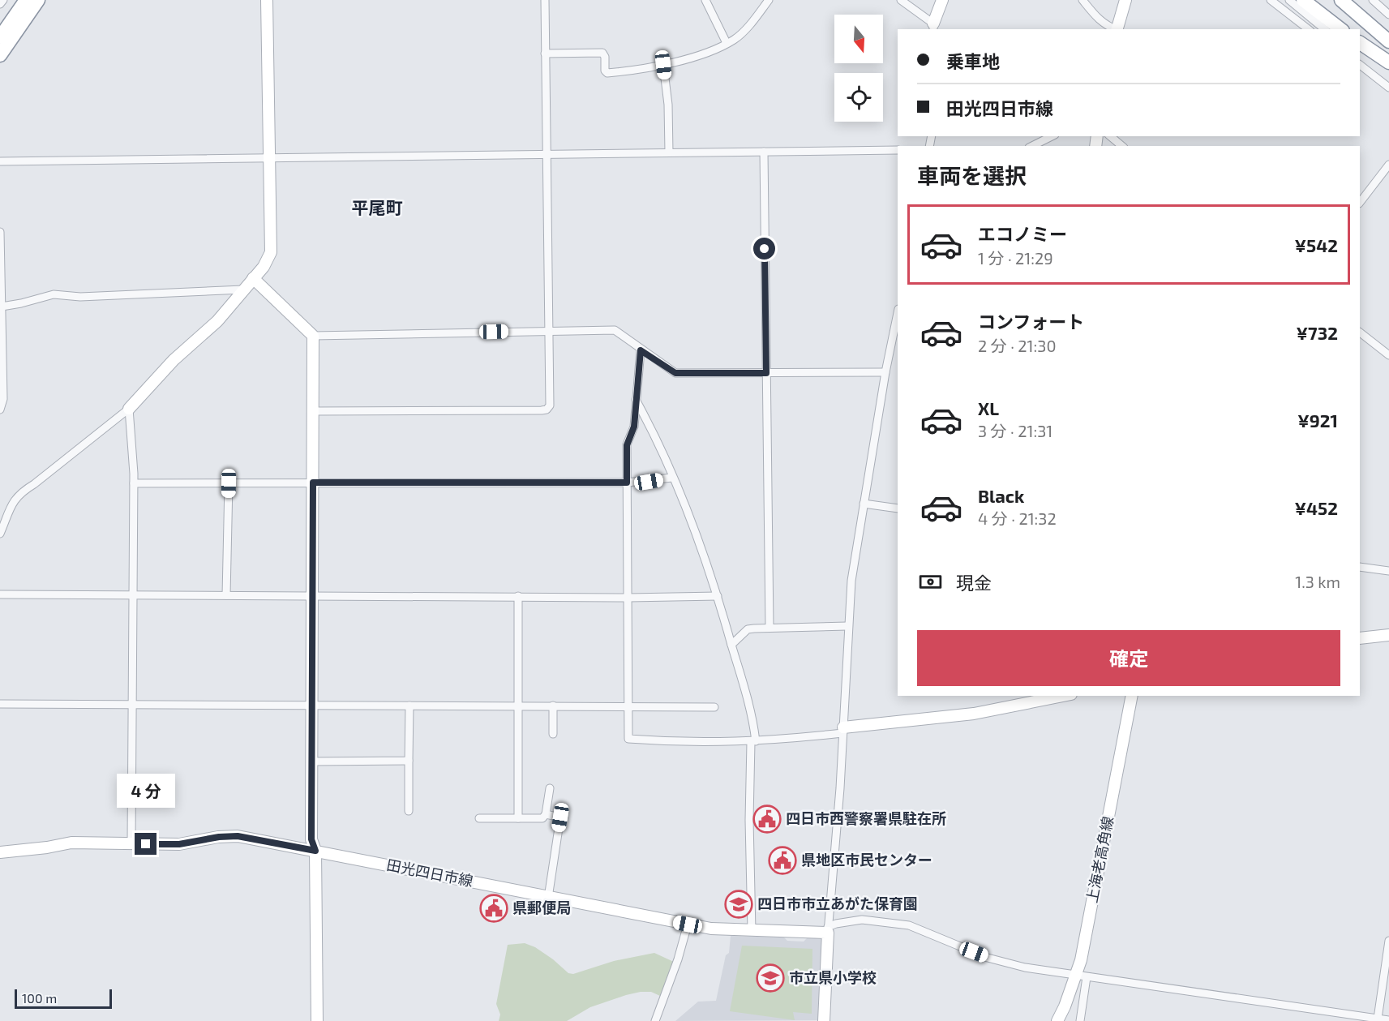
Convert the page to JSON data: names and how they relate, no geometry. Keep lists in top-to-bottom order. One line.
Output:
{"streets":{"street":["上海老高角線","田光四日市線"]},"districts":["平尾町"],"places":{"public building":["四日市西警察署県駐在所","県地区市民センター","県郵便局"],"school or university":["四日市市立あがた保育園","市立県小学校"]},"scale_bar":"100 m","north":"bottom","page":{"banner":["乗車地","田光四日市線"],"heading":"車両を選択","list":[{"name":"エコノミー","note":"1 分 · 21:29","value":"¥542"},{"name":"コンフォート","note":"2 分 · 21:30","value":"¥732"},{"name":"XL","note":"3 分 · 21:31","value":"¥921"},{"name":"Black","note":"4 分 · 21:32","value":"¥452"}],"pay":["現金","1.3 km"],"buttons":"確定","bubble":"4 分","scale":"100 m"}}
